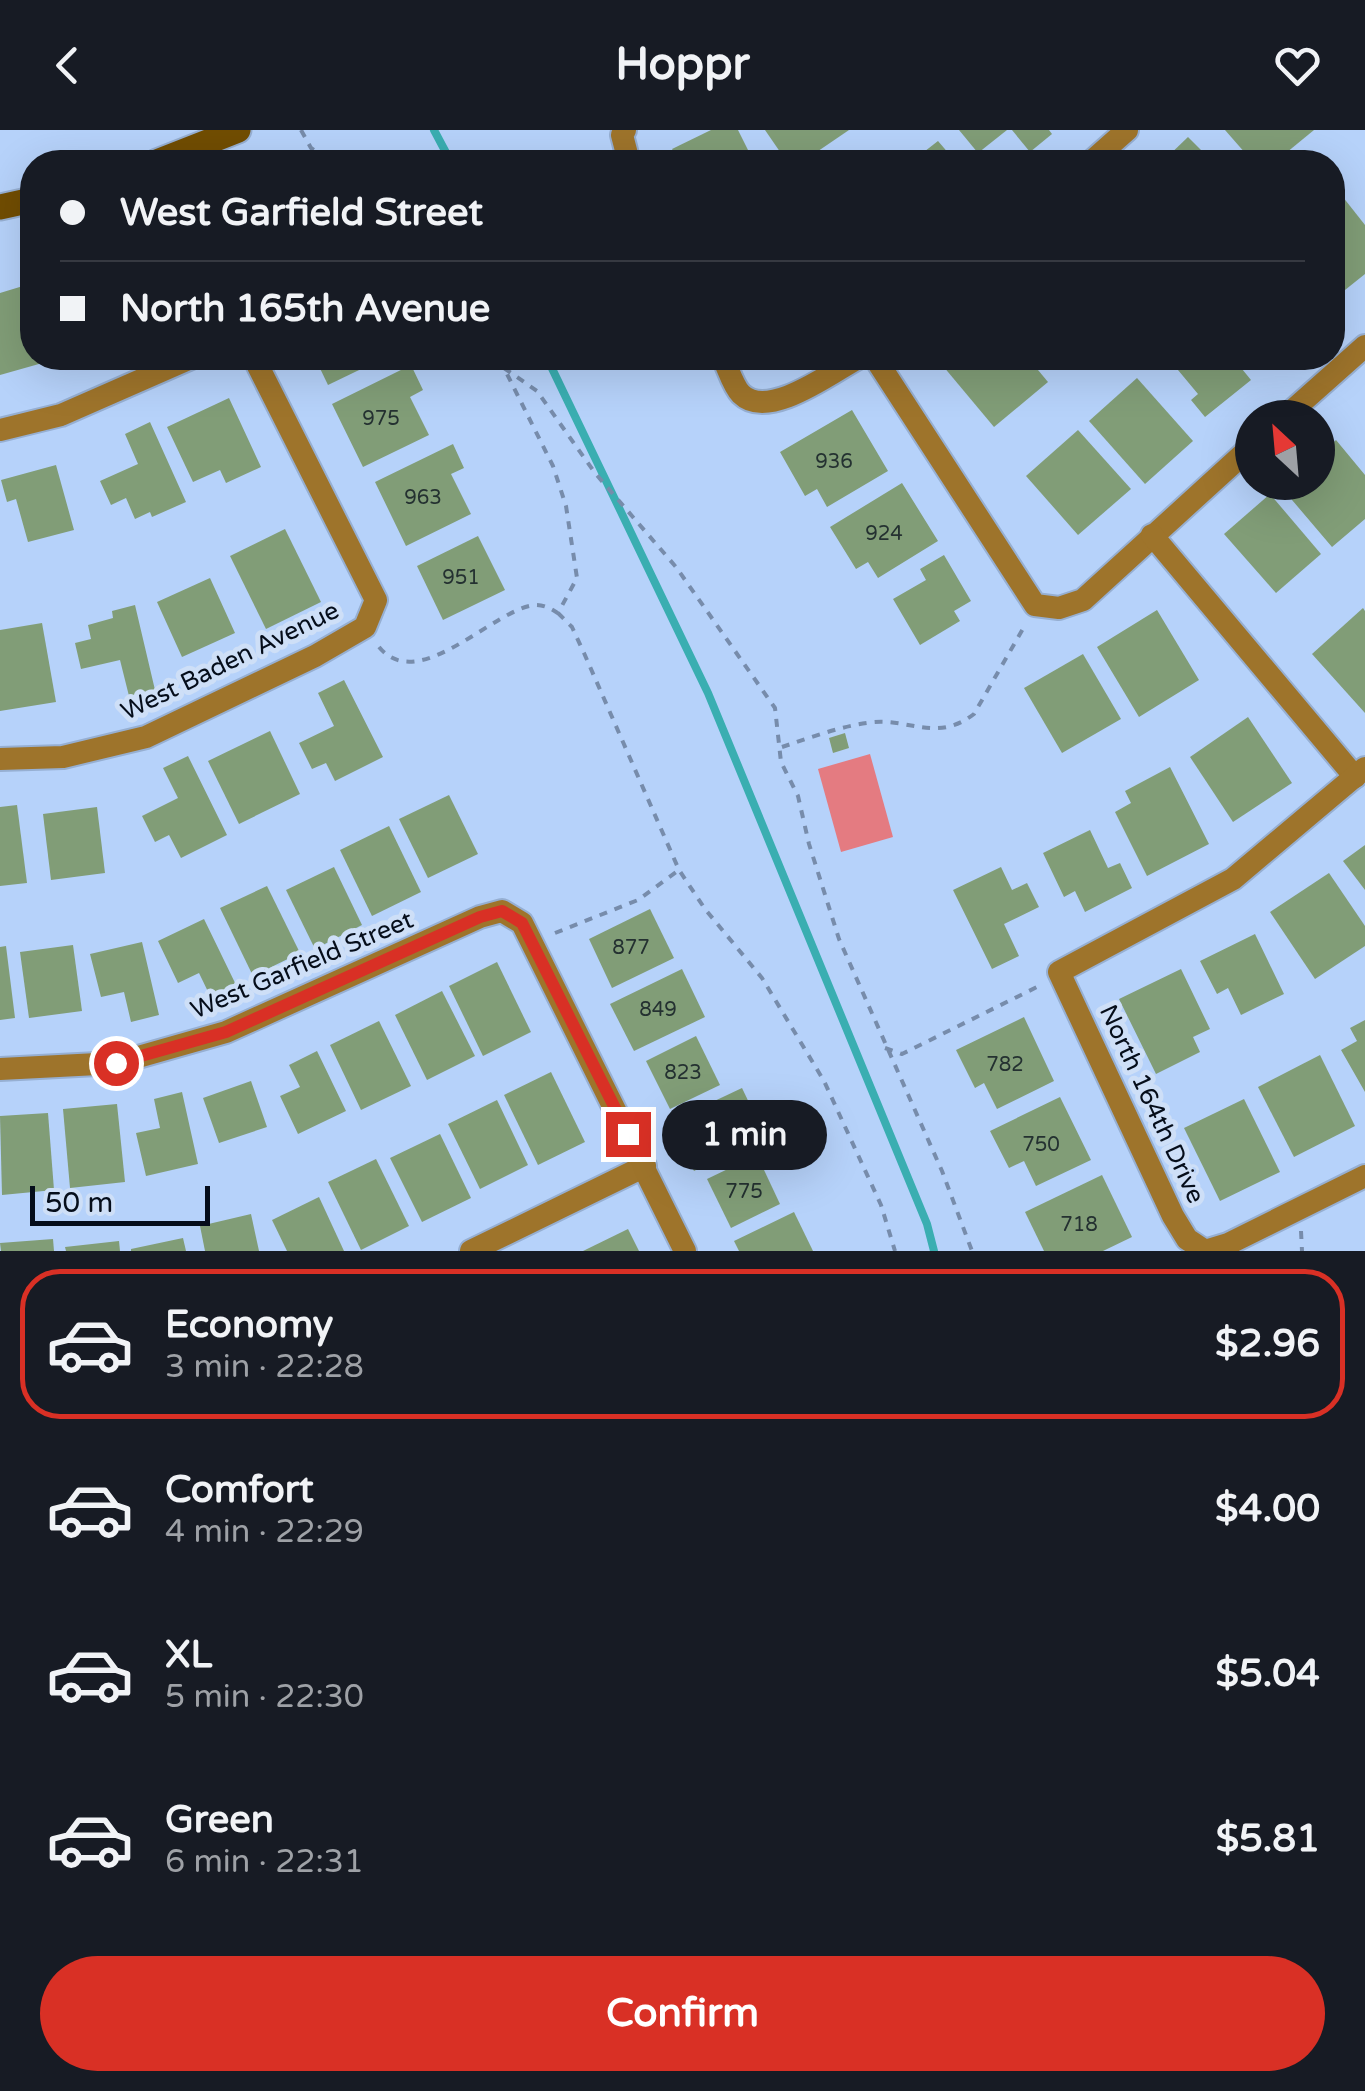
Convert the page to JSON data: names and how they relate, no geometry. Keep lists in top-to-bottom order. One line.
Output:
{"streets":{"street":["West Baden Avenue","West Garfield Street","North 164th Drive"]},"house_numbers":["975","936","963","924","951","877","849","782","823","750","775","718"],"scale_bar":"50 m","north":"top left","page":{"header":"Hoppr","banner":["West Garfield Street","North 165th Avenue"],"bubble":"1 min","scale":"50 m","list":[{"name":"Economy","note":"3 min · 22:28","value":"$2.96"},{"name":"Comfort","note":"4 min · 22:29","value":"$4.00"},{"name":"XL","note":"5 min · 22:30","value":"$5.04"},{"name":"Green","note":"6 min · 22:31","value":"$5.81"}],"buttons":"Confirm"}}
